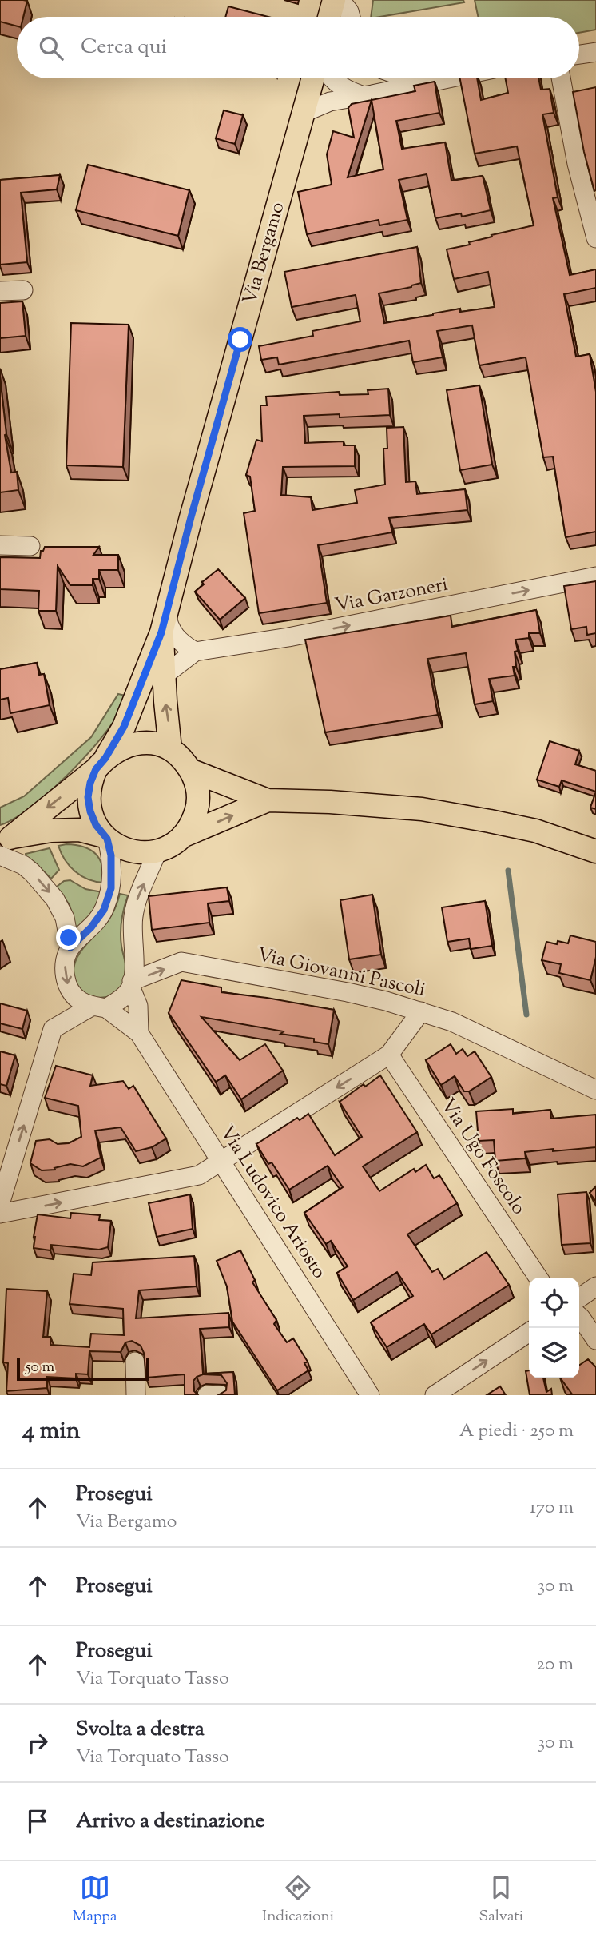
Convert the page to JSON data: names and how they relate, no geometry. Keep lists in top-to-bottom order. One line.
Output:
{"streets":{"main road":["Via Bergamo"],"street":["Via Garzoneri","Via Giovanni Pascoli","Via Ugo Foscolo","Via Ludovico Ariosto"]},"crossings":[["Via Bergamo","Via Garzoneri"],["Via Giovanni Pascoli","Via Ludovico Ariosto"]],"one_way":["Via Garzoneri"],"scale_bar":"50 m","page":{"search":"Cerca qui","scale":"50 m","heading":["4 min","A piedi · 250 m"],"list":[["Prosegui","Via Bergamo","170 m"],["Prosegui","30 m"],["Prosegui","Via Torquato Tasso","20 m"],["Svolta a destra","Via Torquato Tasso","30 m"],"Arrivo a destinazione"],"nav":["Mappa","Indicazioni","Salvati"]}}
